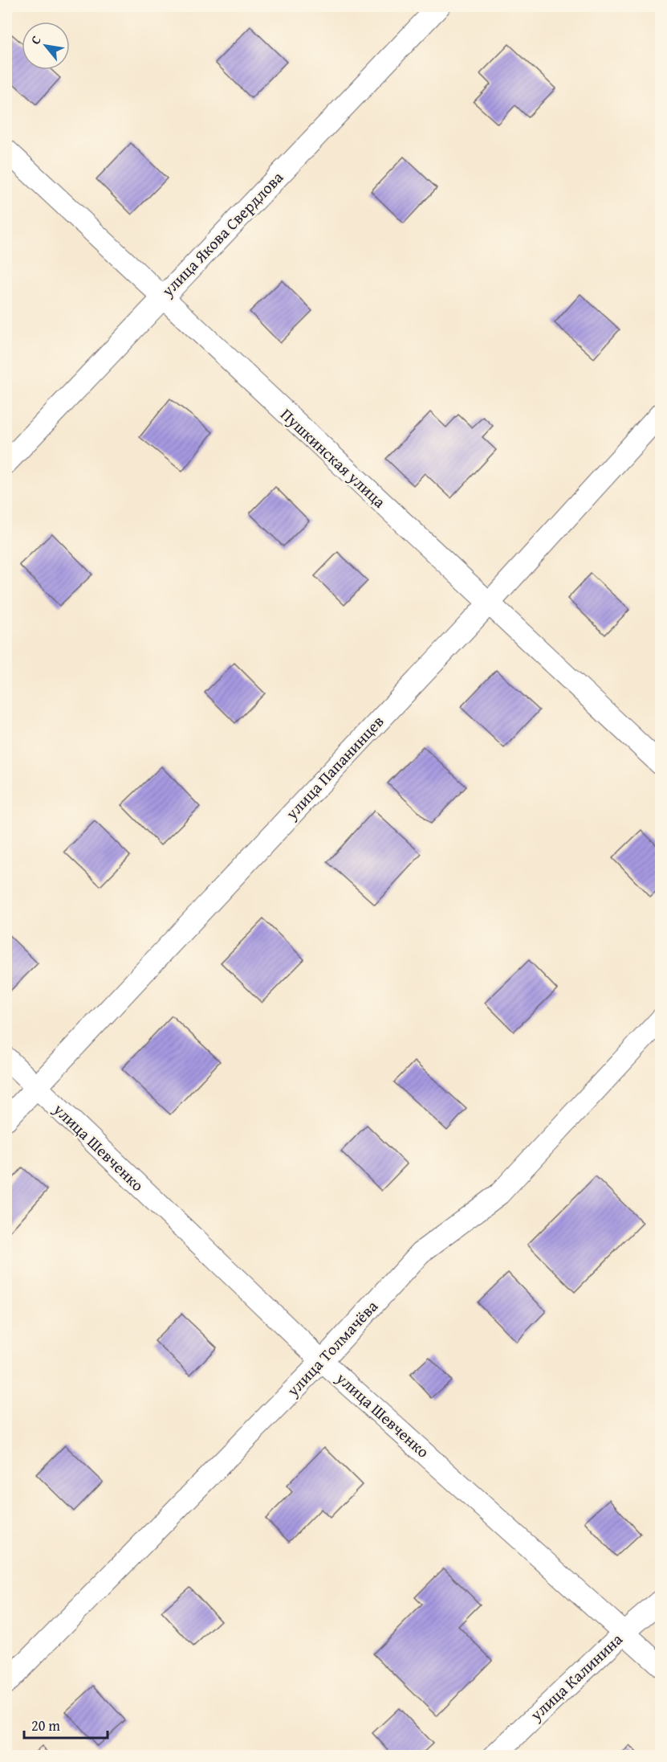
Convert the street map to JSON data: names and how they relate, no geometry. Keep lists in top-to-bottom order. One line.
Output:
{"streets":{"street":["улица Якова Свердлова","Пушкинская улица","улица Папанинцев","улица Шевченко","улица Толмачёва","улица Калинина"]},"crossings":[["улица Якова Свердлова","Пушкинская улица"],["Пушкинская улица","улица Папанинцев"],["улица Папанинцев","улица Шевченко"],["улица Шевченко","улица Толмачёва"],["улица Шевченко","улица Калинина"]],"scale_bar":"20 m","north":"top left"}
